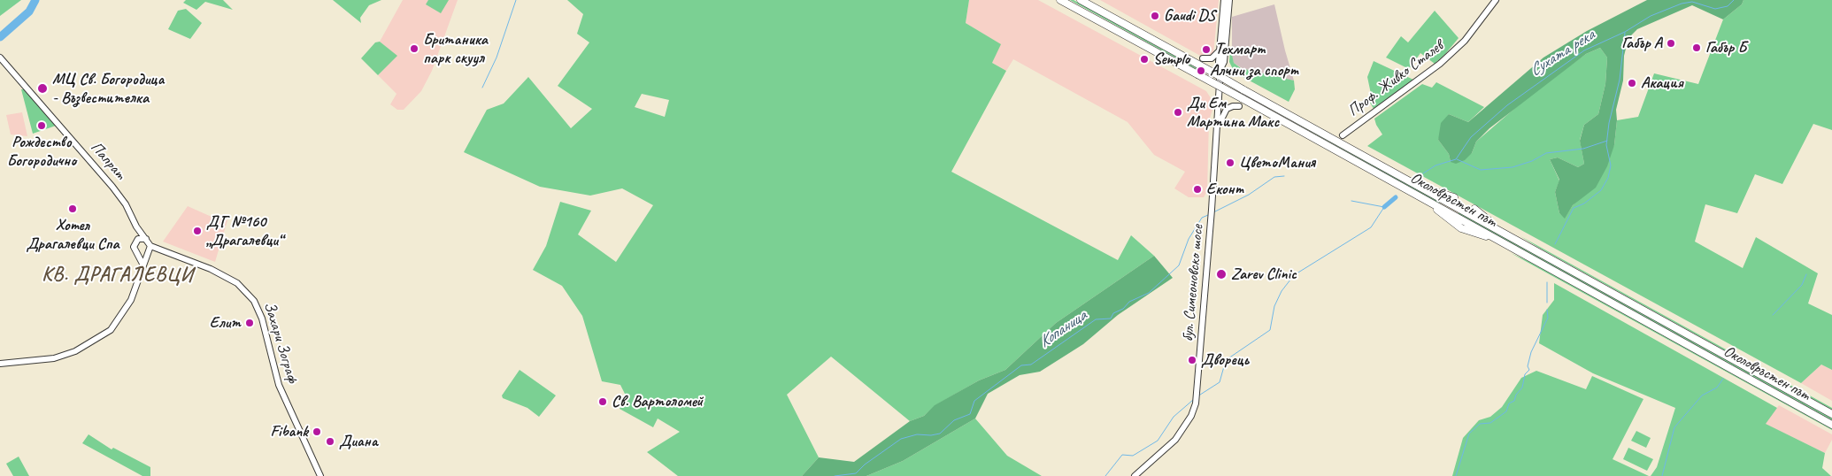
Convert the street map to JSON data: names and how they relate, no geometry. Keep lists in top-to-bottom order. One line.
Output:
{"streets":{"highway":["Околовръстен път"],"street":["Проф. Живко Сталев","Папрат","бул. Симеоновско шосе","Захари Зограф"]},"crossings":[["Папрат","Захари Зограф"]],"districts":["КВ. ДРАГАЛЕВЦИ"],"water":["Сухата река","Копаница"],"places":["Gaudi DS","Габър А","Габър Б","Британика парк скуул","Техмарт","Semplo","Алчни за спорт","Акация","МЦ Св. Богородица - Възвестителка","Ди Ем Мартина Макс","Рождество Богородично","ЦветоМания","Еконт","Хотел Драгалевци Спа","ДГ №160 „Драгалевци“","Zarev Clinic","Елит","Дворець","Св. Вартоломей","Fibank","Диана"]}
